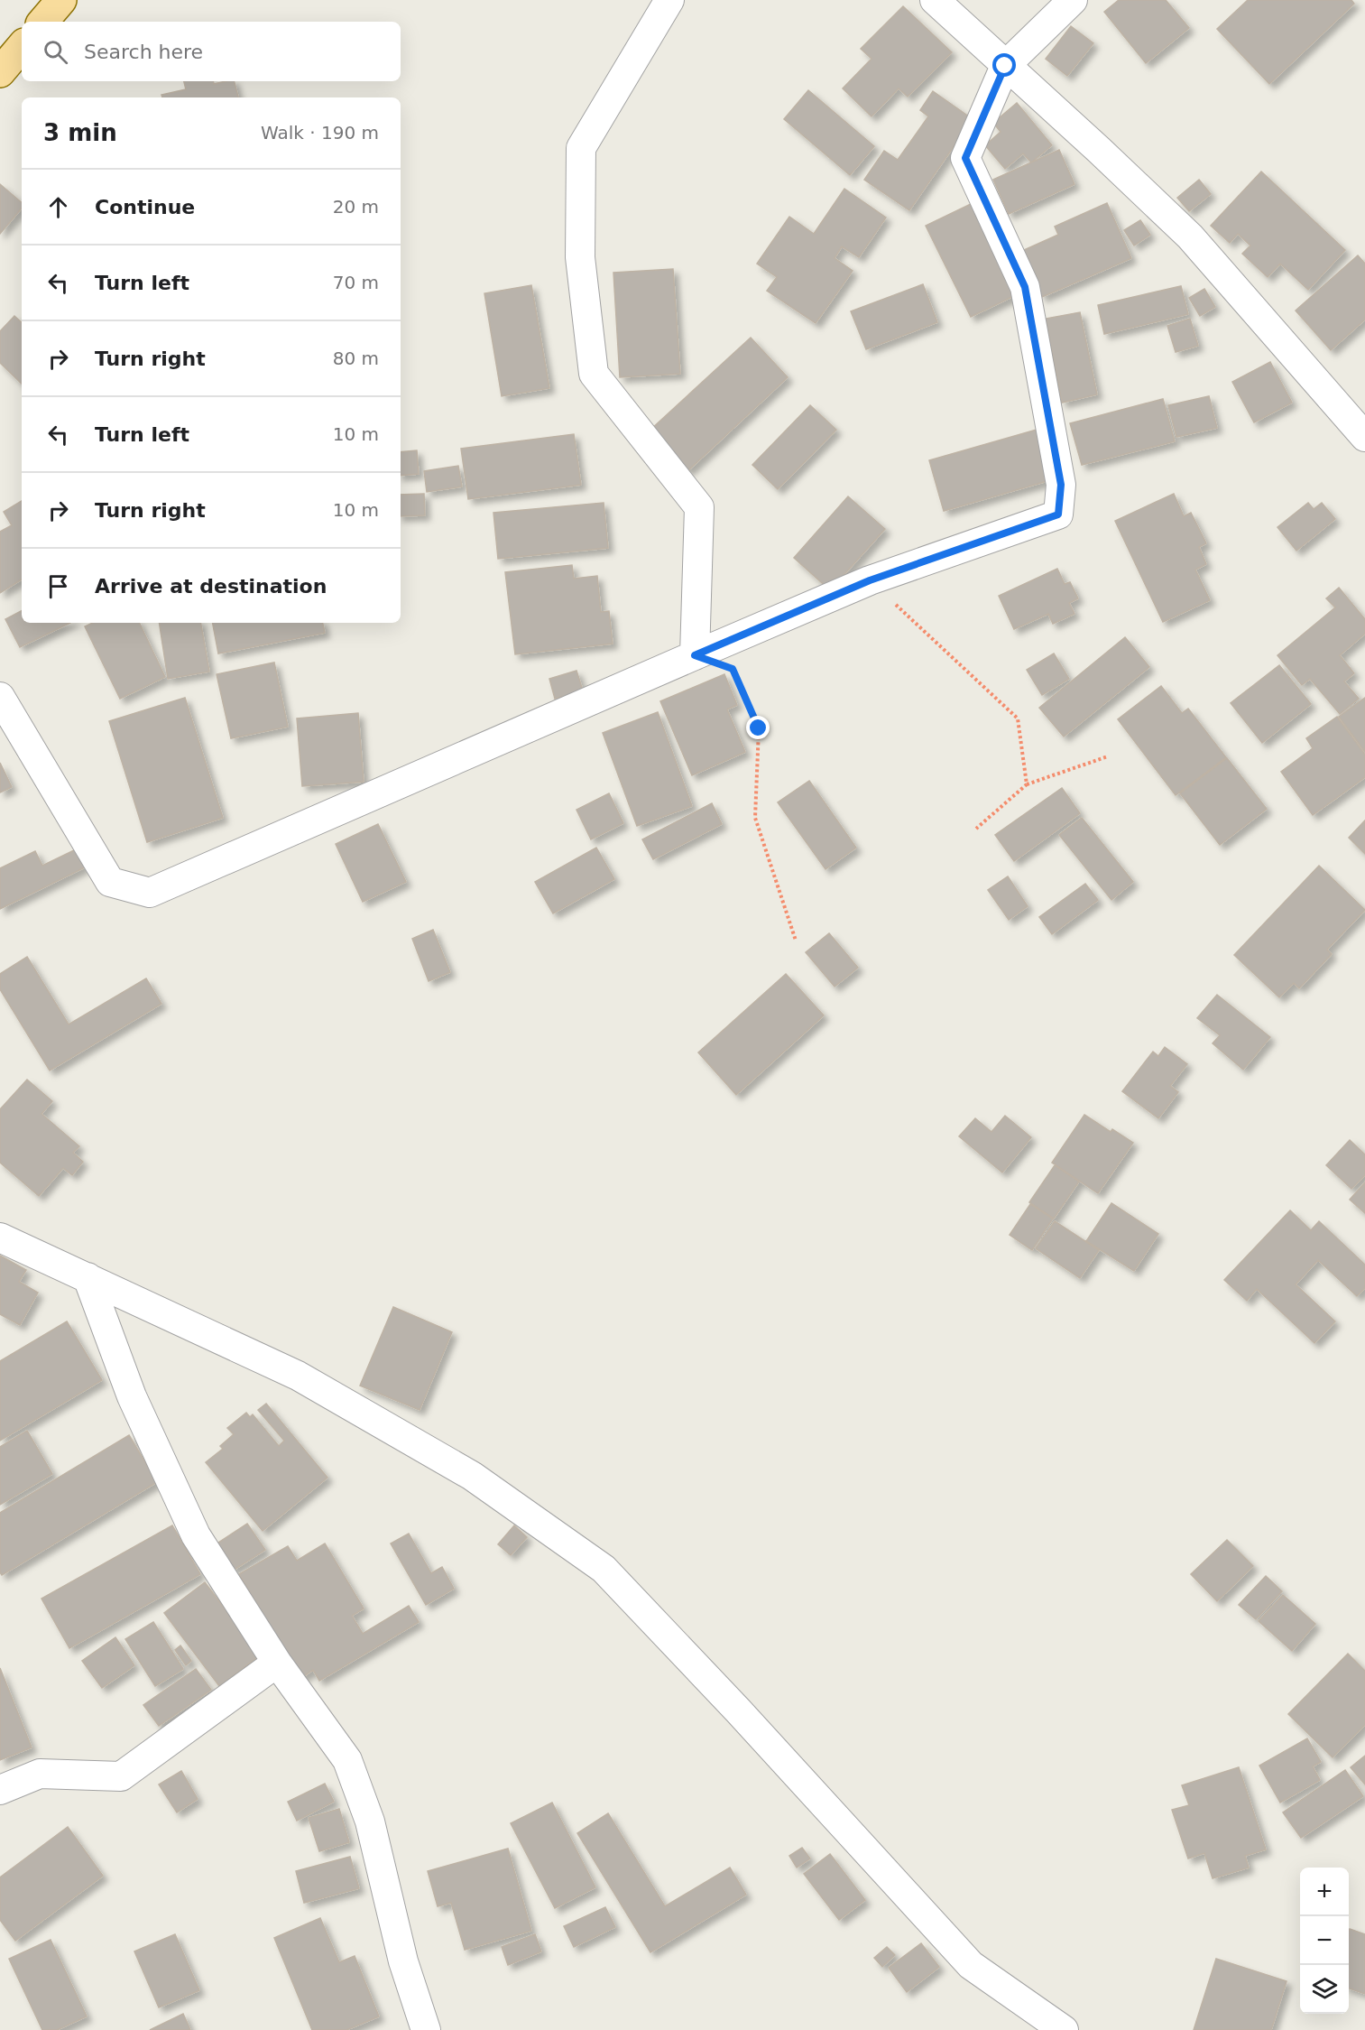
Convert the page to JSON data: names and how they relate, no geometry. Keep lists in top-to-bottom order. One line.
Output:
{"page":{"search":"Search here","heading":["3 min","Walk · 190 m"],"list":[["Continue","20 m"],["Turn left","70 m"],["Turn right","80 m"],["Turn left","10 m"],["Turn right","10 m"],"Arrive at destination"],"map_buttons":["+","−"]}}
